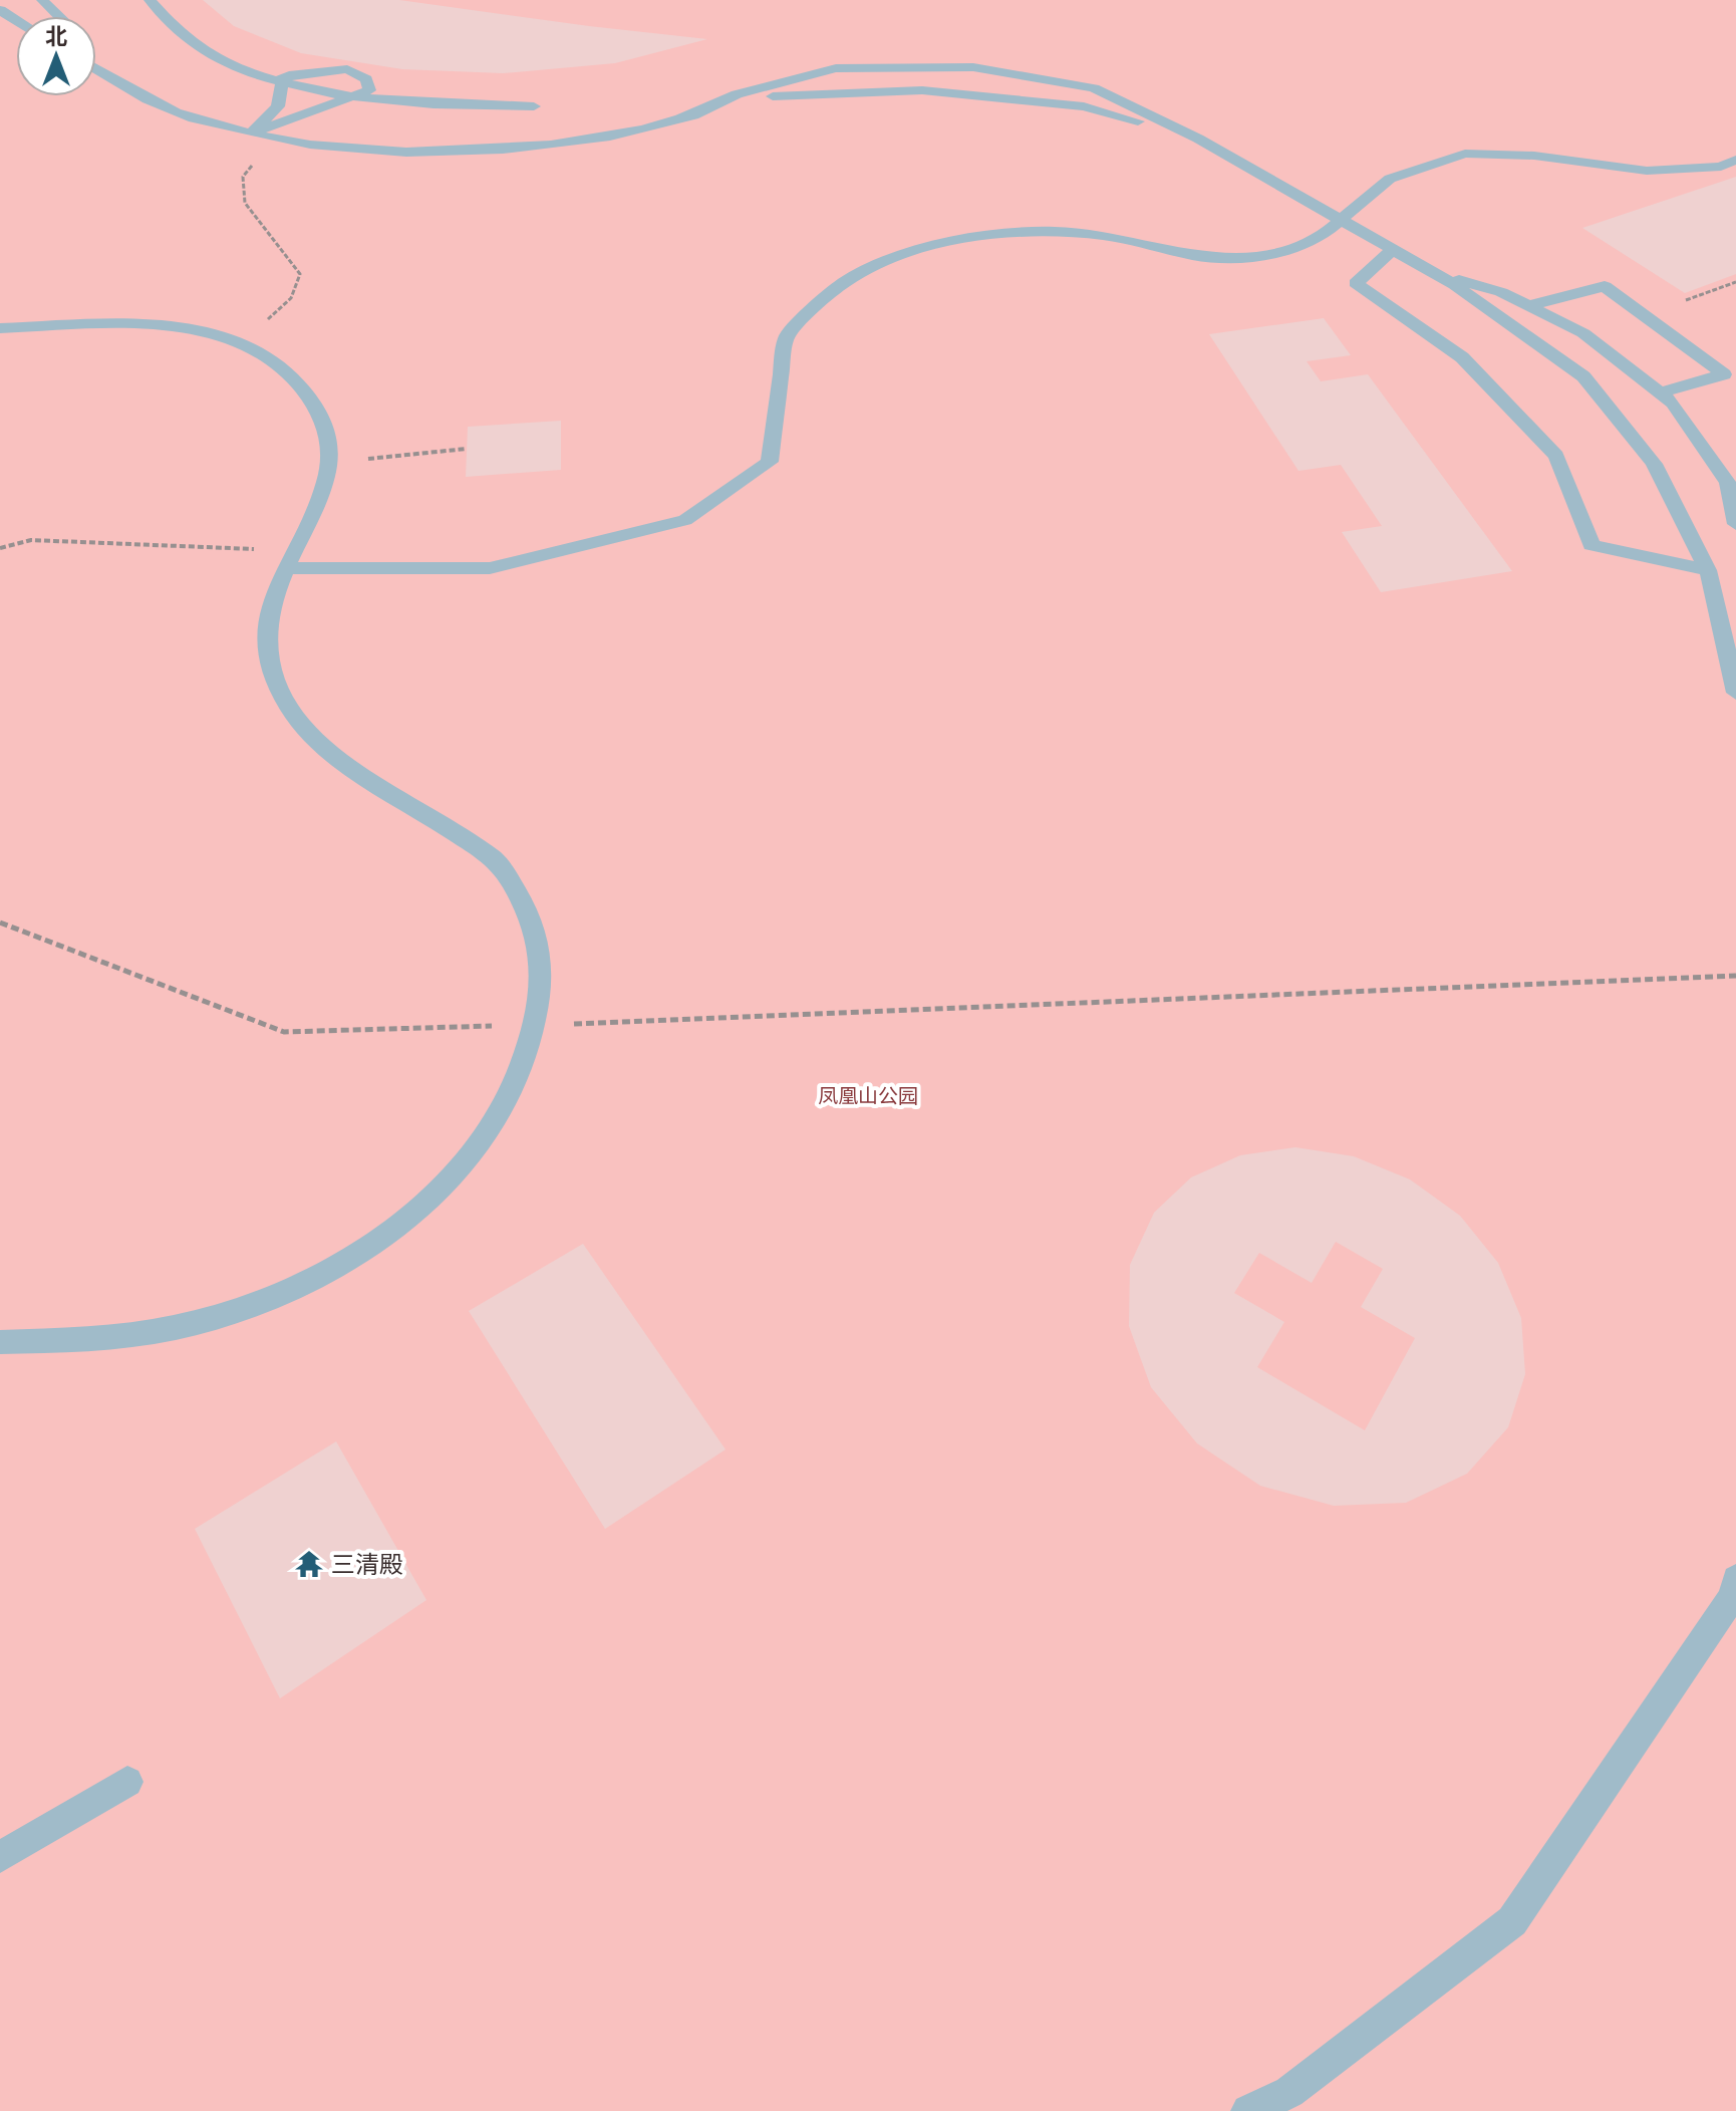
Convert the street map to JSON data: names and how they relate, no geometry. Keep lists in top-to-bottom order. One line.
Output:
{"parks":["凤凰山公园"],"places":{"temple":["三清殿"]},"north":"top"}
